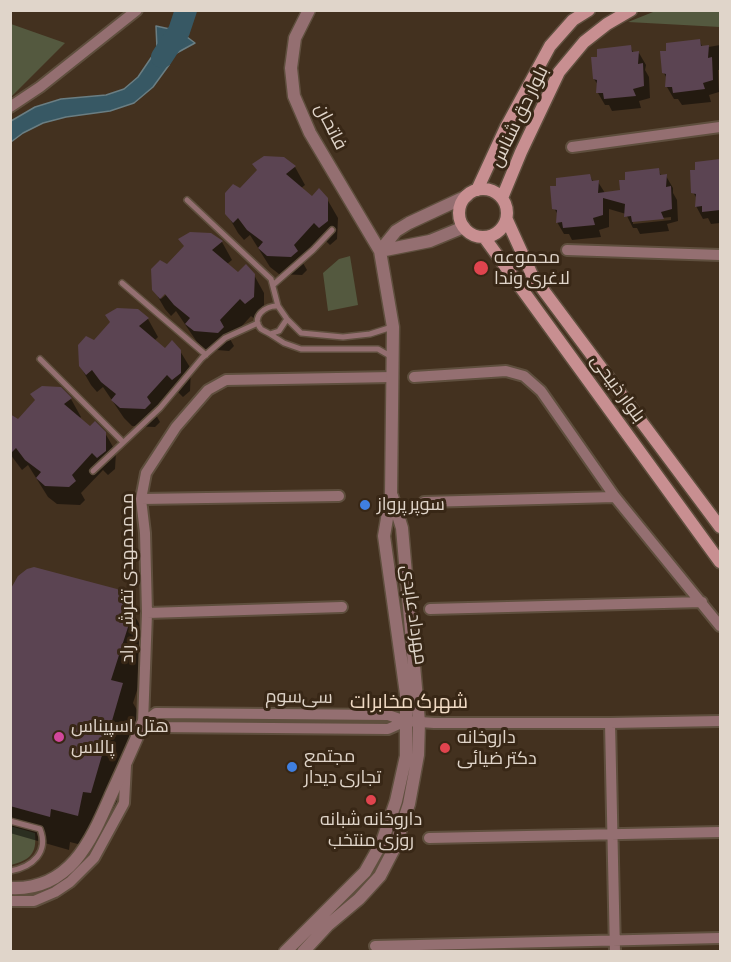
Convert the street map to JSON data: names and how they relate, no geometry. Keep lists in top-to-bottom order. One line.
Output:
{"streets":{"main road":["بلوار حق شناس","بلوار ذبیحی"],"street":["فاتحان","محمدمهدی تفرشی راد","مهرداد عابدی","سی‌سوم"]},"crossings":[["بلوار حق شناس","بلوار ذبیحی"],["فاتحان","مهرداد عابدی"],["محمدمهدی تفرشی راد","مهرداد عابدی"],["محمدمهدی تفرشی راد","سی‌سوم"],["مهرداد عابدی","سی‌سوم"]],"districts":["شهرک مخابرات"],"places":["محموعه لاغری وندا","سوپر پرواز","هتل اسپیناس پالاس","داروخانه دکتر ضیائی","مجتمع تجاری دیدار","داروخانه شبانه روزی منتخب"]}
